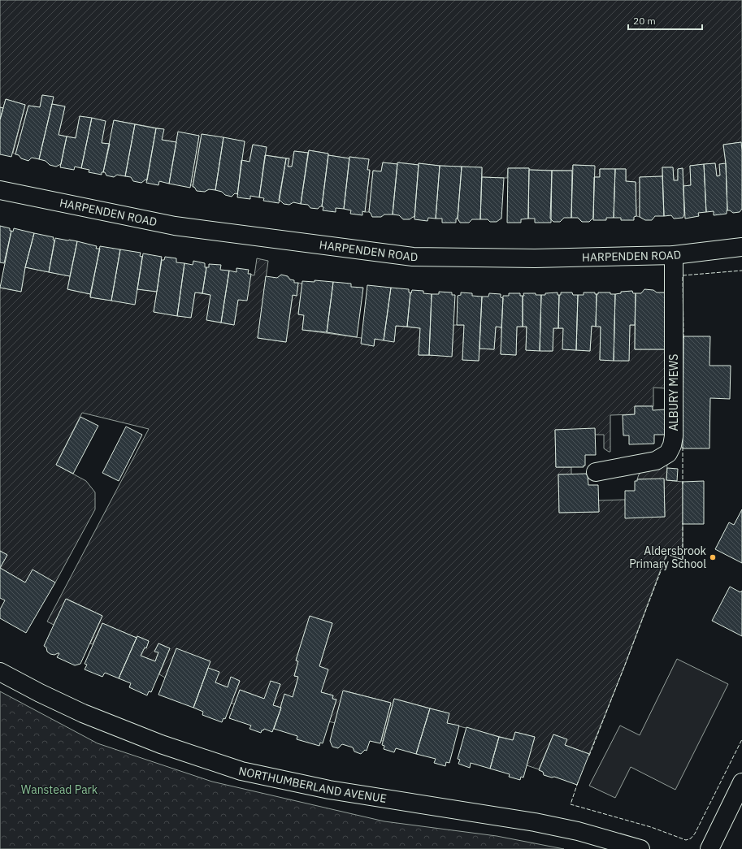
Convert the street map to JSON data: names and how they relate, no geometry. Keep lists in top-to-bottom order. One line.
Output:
{"streets":{"street":["HARPENDEN ROAD","ALBURY MEWS","NORTHUMBERLAND AVENUE"]},"crossings":[["HARPENDEN ROAD","ALBURY MEWS"]],"parks":["Wanstead Park"],"places":["Aldersbrook Primary School"],"scale_bar":"20 m"}
